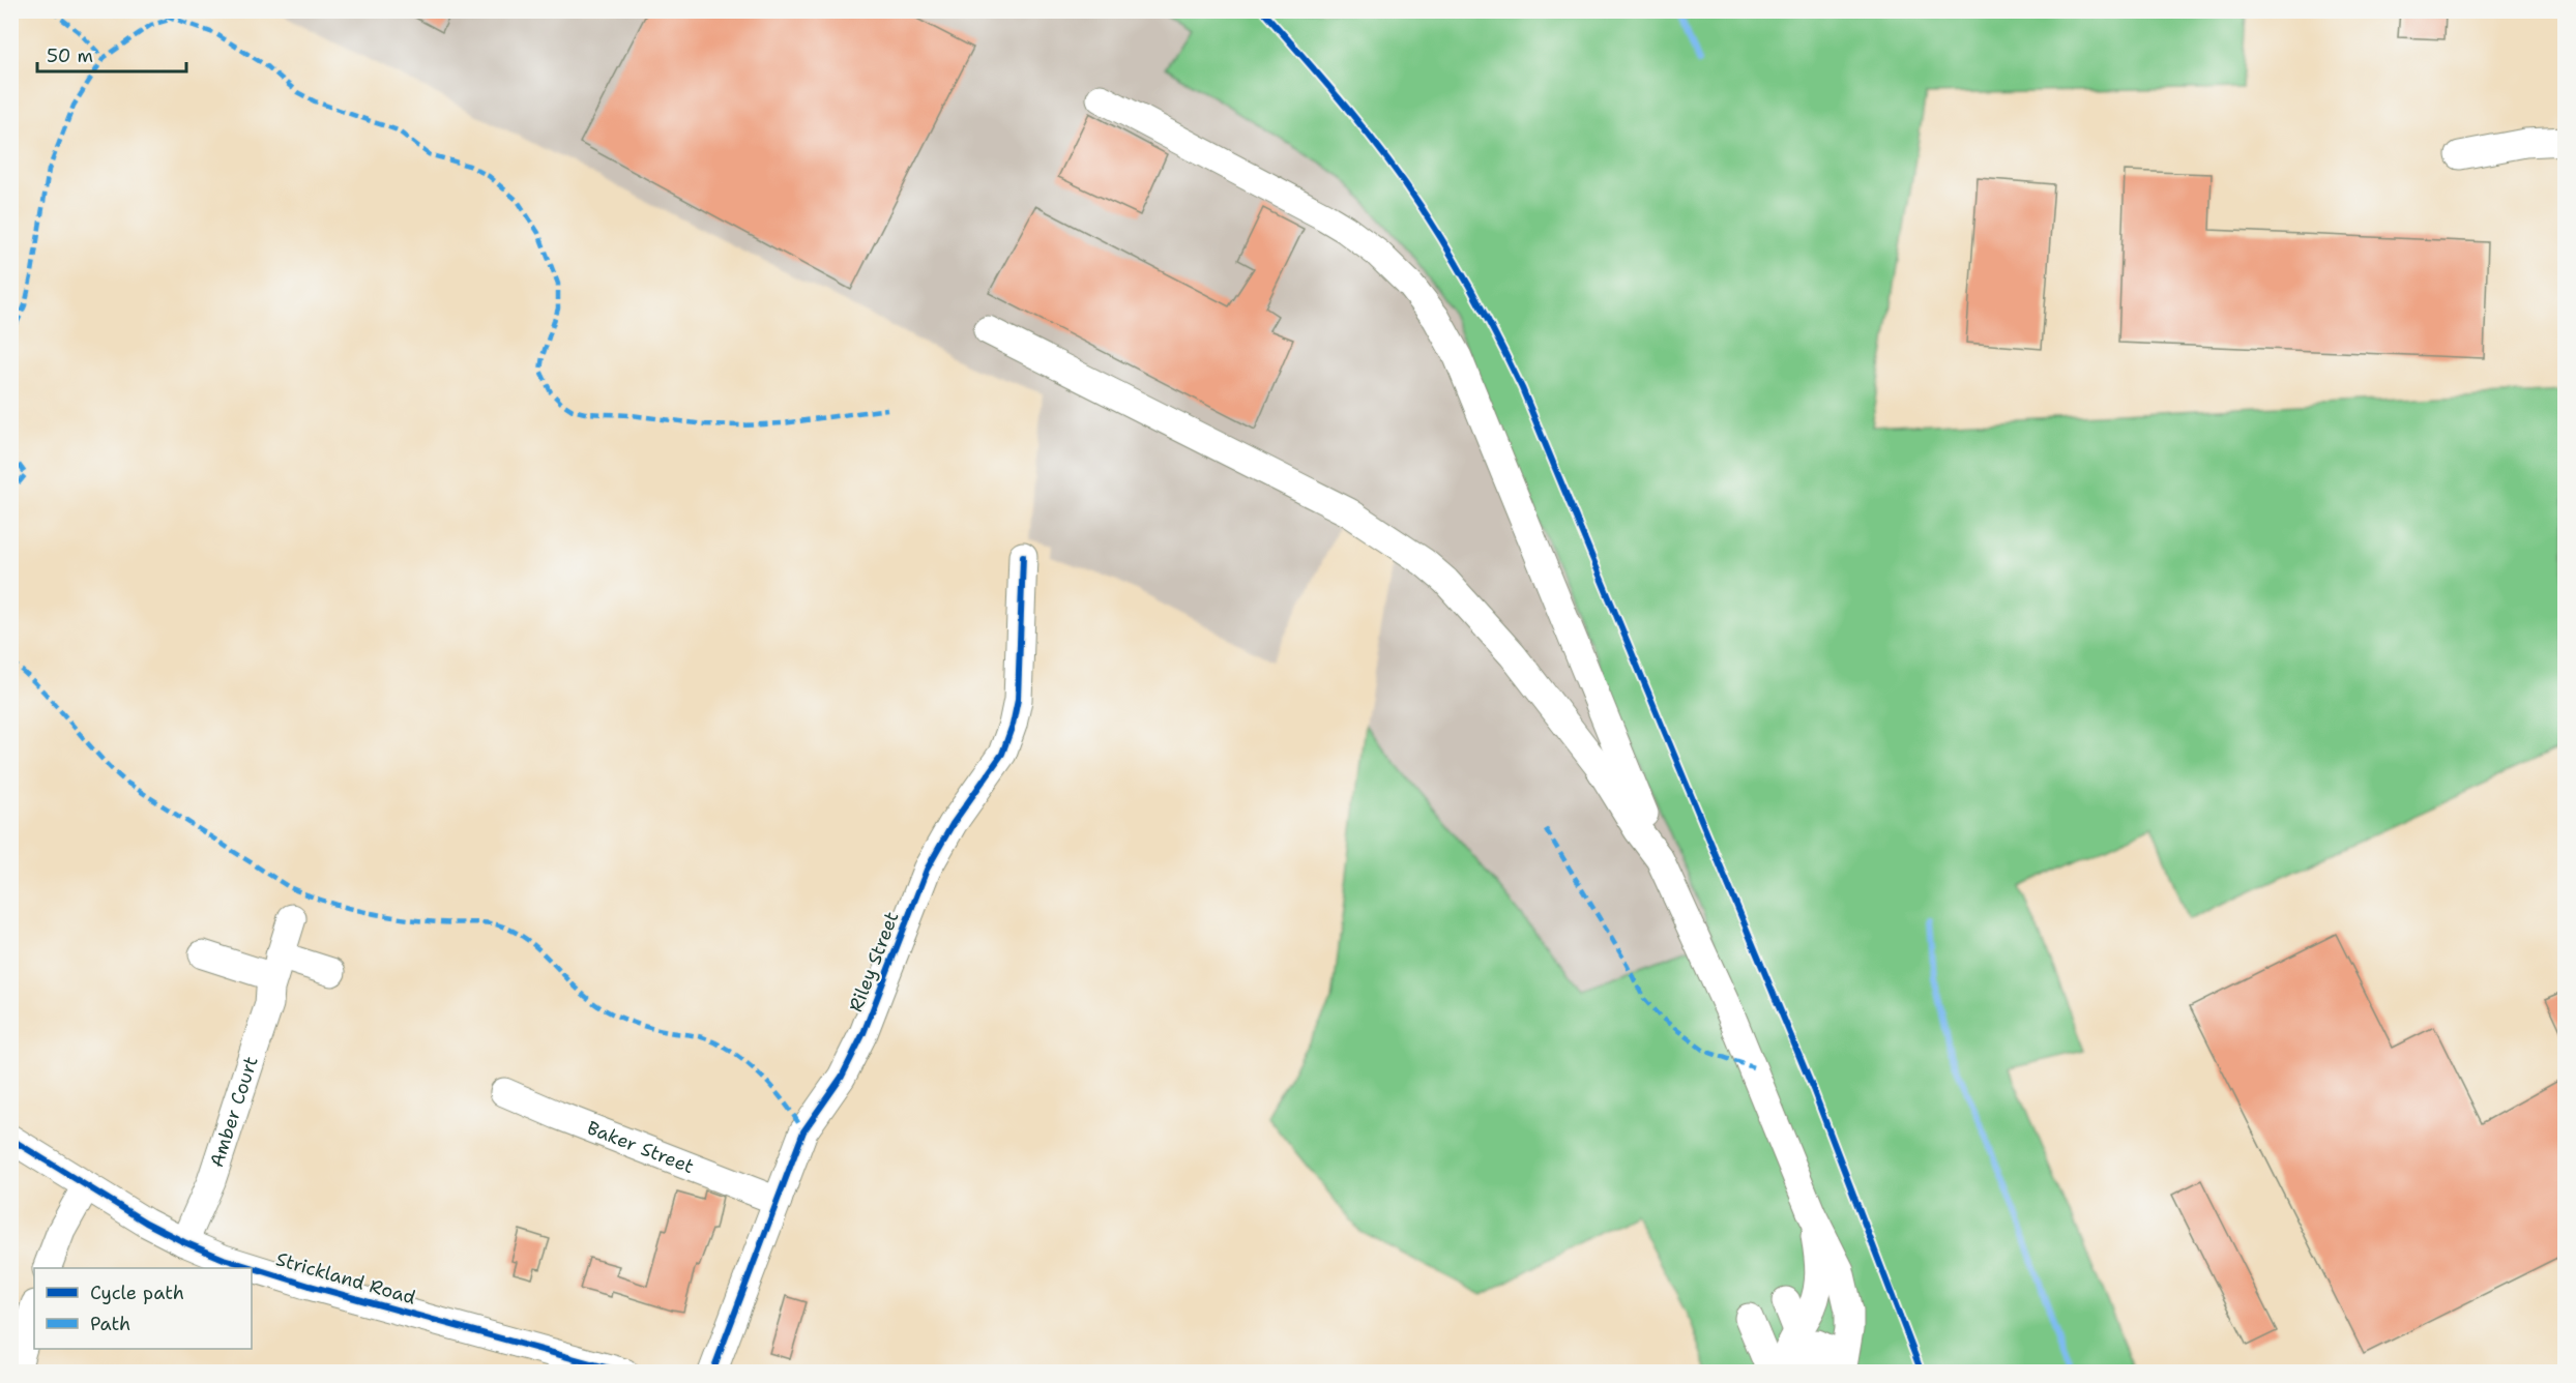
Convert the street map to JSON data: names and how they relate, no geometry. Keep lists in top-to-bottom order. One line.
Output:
{"streets":{"street":["Riley Street","Amber Court","Baker Street","Strickland Road"]},"crossings":[["Riley Street","Baker Street"],["Amber Court","Strickland Road"]],"legend":["Cycle path","Path"],"scale_bar":"50 m"}
